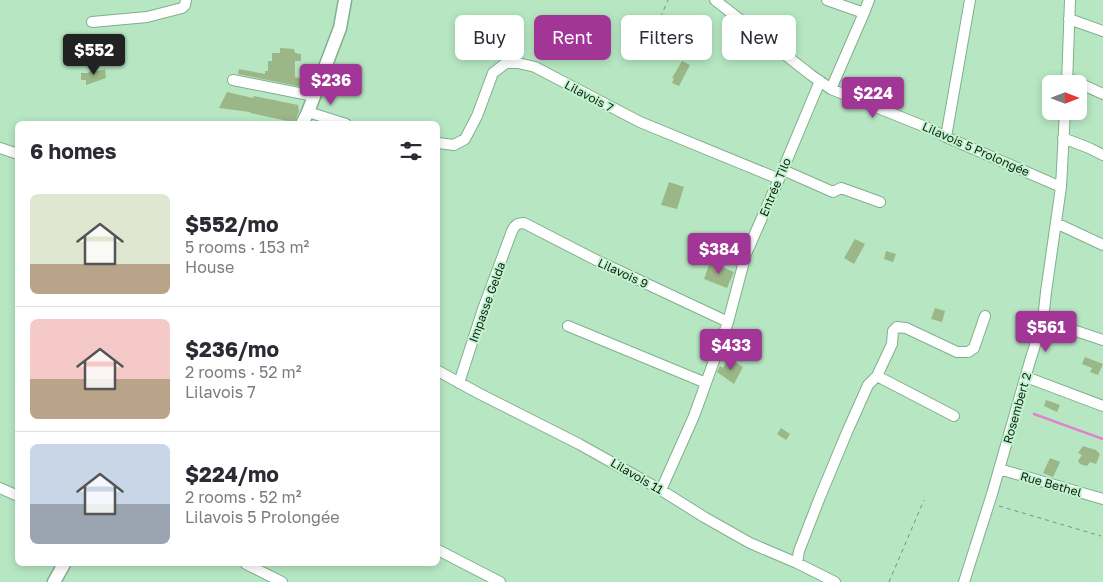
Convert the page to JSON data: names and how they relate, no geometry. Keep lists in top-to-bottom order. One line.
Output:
{"streets":{"street":["Lilavois 7","Lilavois 5 Prolongée","Entrée Tilo","Lilavois 9","Impasse Gelda","Rosembert 2","Lilavois 11","Rue Bethel"]},"crossings":[["Lilavois 7","Entrée Tilo"],["Lilavois 5 Prolongée","Entrée Tilo"],["Lilavois 5 Prolongée","Rosembert 2"],["Entrée Tilo","Lilavois 9"],["Entrée Tilo","Lilavois 11"],["Lilavois 9","Impasse Gelda"],["Impasse Gelda","Lilavois 11"],["Rosembert 2","Rue Bethel"]],"north":"right","page":{"chip":["Buy","Rent","Filters","New"],"price":["$552","$236","$224","$384","$561","$433"],"heading":"6 homes","list":[{"name":"$552/mo","note":"5 rooms · 153 m² · House"},{"name":"$236/mo","note":"2 rooms · 52 m² · Lilavois 7"},{"name":"$224/mo","note":"2 rooms · 52 m² · Lilavois 5 Prolongée"}]}}
